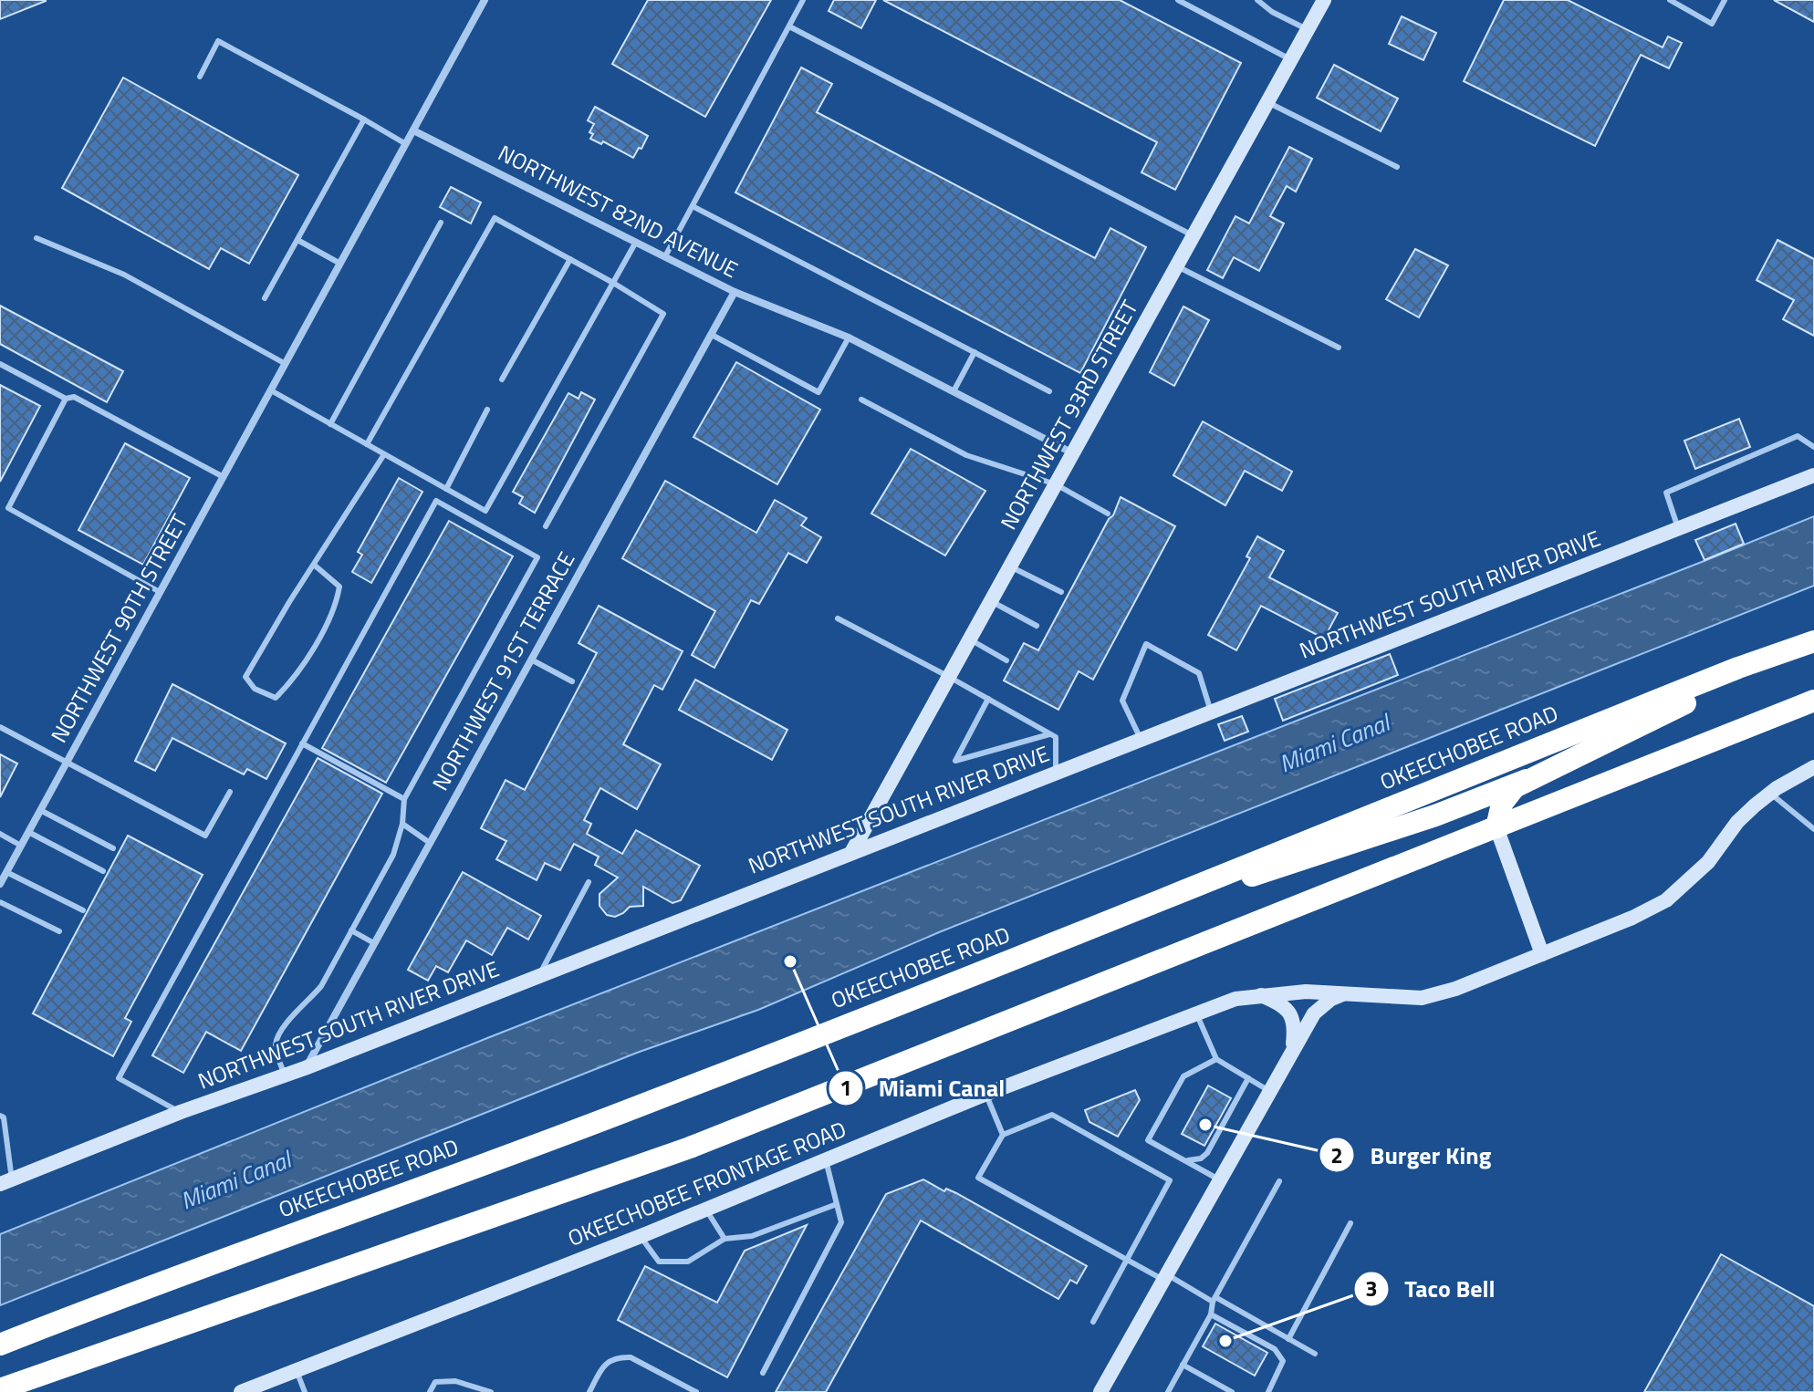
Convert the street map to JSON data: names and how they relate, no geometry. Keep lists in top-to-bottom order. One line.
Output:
{"streets":{"highway":["OKEECHOBEE ROAD"],"street":["NORTHWEST 82ND AVENUE","NORTHWEST 93RD STREET","NORTHWEST SOUTH RIVER DRIVE","NORTHWEST 90TH STREET","NORTHWEST 91ST TERRACE","OKEECHOBEE FRONTAGE ROAD"]},"crossings":[["NORTHWEST 82ND AVENUE","NORTHWEST 93RD STREET"],["NORTHWEST 82ND AVENUE","NORTHWEST 91ST TERRACE"],["NORTHWEST 93RD STREET","NORTHWEST SOUTH RIVER DRIVE"],["NORTHWEST SOUTH RIVER DRIVE","NORTHWEST 91ST TERRACE"]],"water":["Miami Canal"],"places":["Miami Canal","Burger King","Taco Bell"]}
